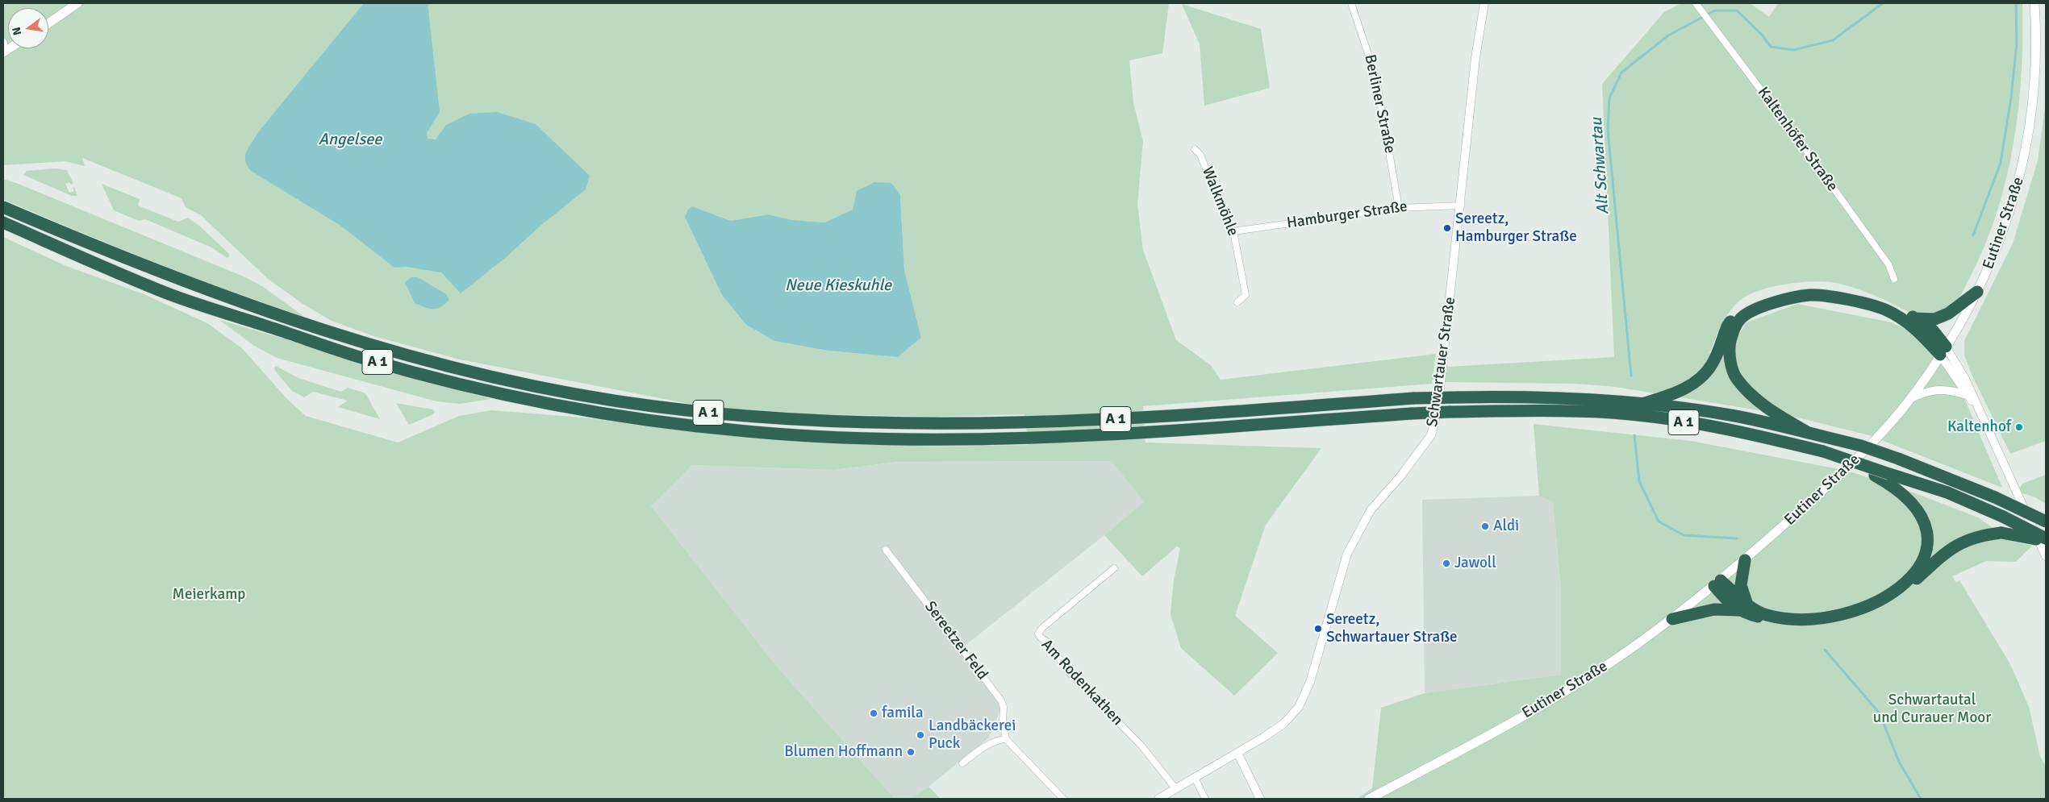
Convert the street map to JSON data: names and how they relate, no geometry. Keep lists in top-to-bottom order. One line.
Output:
{"streets":{"highway":["A 1"],"main road":["Eutiner Straße"],"street":["Berliner Straße","Kaltenhöfer Straße","Walkmöhle","Hamburger Straße","Schwartauer Straße","Sereetzer Feld","Am Rodenkathen"]},"crossings":[["Berliner Straße","Hamburger Straße"],["Walkmöhle","Hamburger Straße"],["Hamburger Straße","Schwartauer Straße"],["Schwartauer Straße","Am Rodenkathen"]],"water":["Angelsee","Alt Schwartau","Neue Kieskuhle"],"parks":["Meierkamp","Schwartautal und Curauer Moor"],"places":["Sereetz, Hamburger Straße","Kaltenhof","Aldi","Jawoll","Sereetz, Schwartauer Straße","famila","Landbäckerei Puck","Blumen Hoffmann"],"north":"left"}
